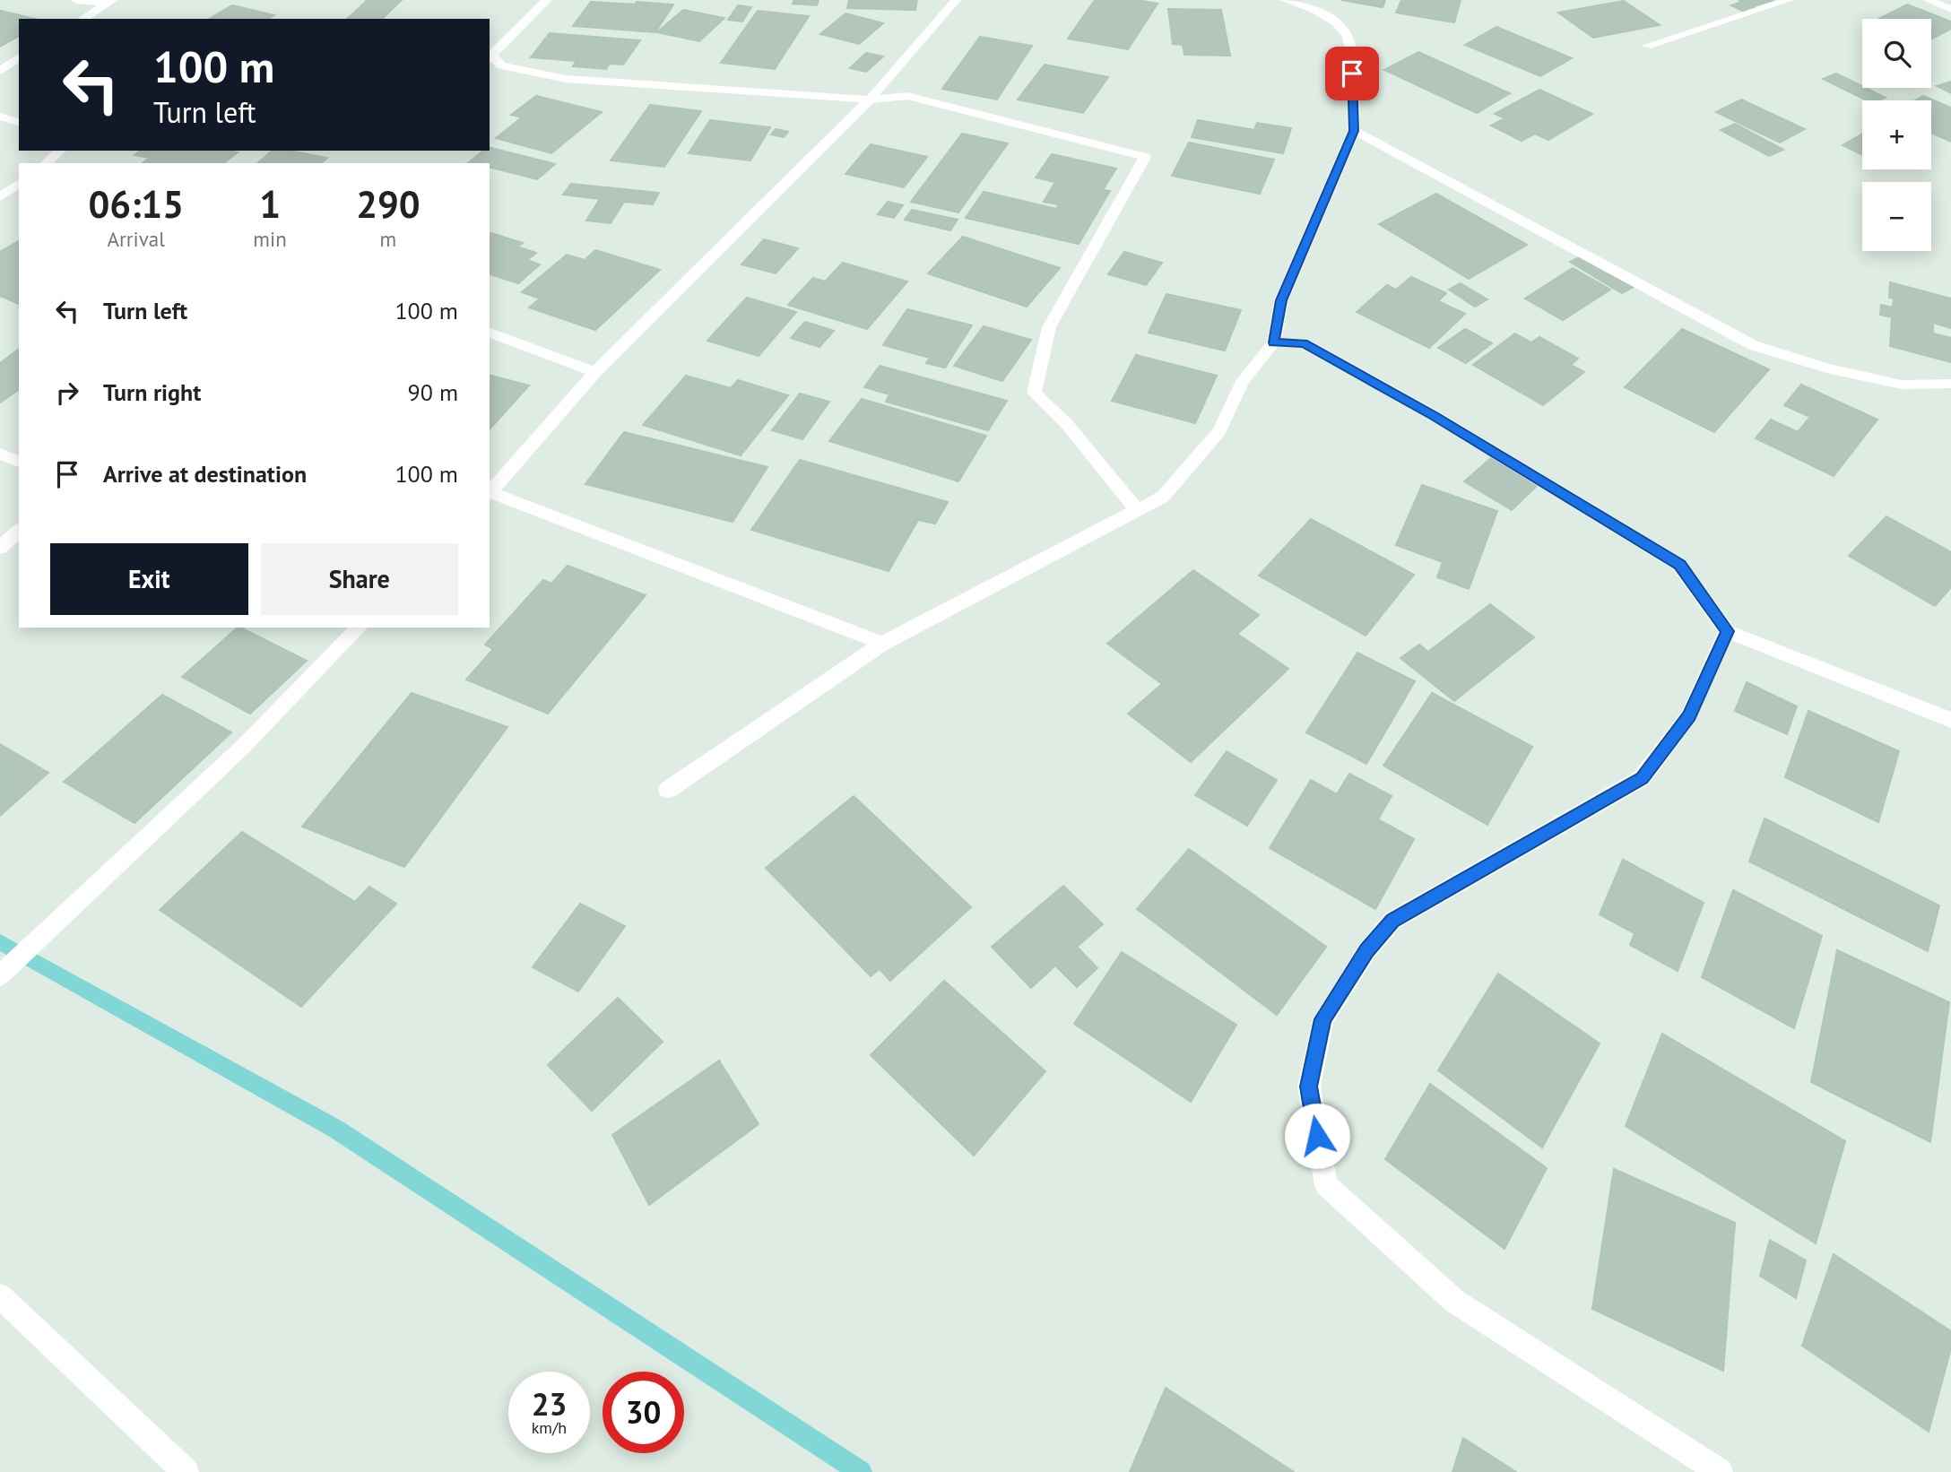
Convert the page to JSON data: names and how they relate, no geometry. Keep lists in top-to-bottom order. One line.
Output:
{"page":{"map_buttons":["+","−"],"turn":["100 m","Turn left"],"eta":["06:15","Arrival","1","min","290","m"],"list":[{"name":"Turn left","value":"100 m"},{"name":"Turn right","value":"90 m"},{"name":"Arrive at destination","value":"100 m"}],"buttons":["Exit","Share"],"speed":"23 km/h","limit":"30"}}
